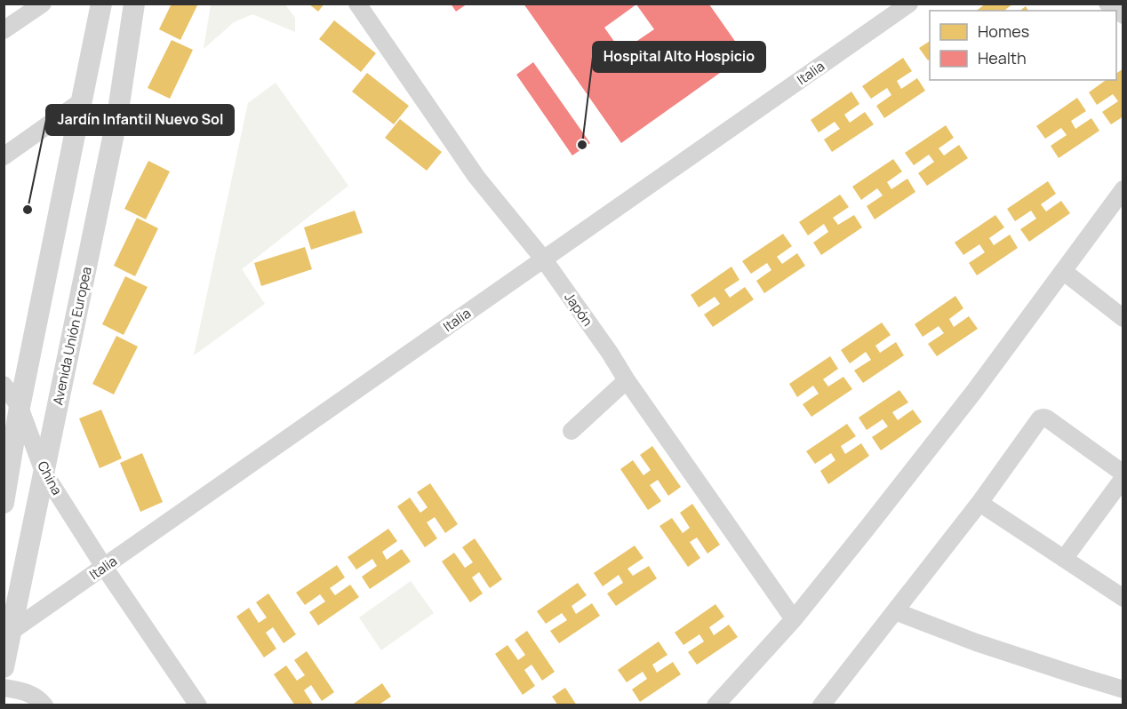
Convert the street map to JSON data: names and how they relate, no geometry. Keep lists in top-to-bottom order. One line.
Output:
{"streets":{"street":["Italia","Japón","Avenida Unión Europea","China"]},"crossings":[["Italia","Japón"],["Italia","Avenida Unión Europea"],["Italia","China"],["Avenida Unión Europea","China"]],"places":["Hospital Alto Hospicio","Jardín Infantil Nuevo Sol"],"legend":["Homes","Health"]}
